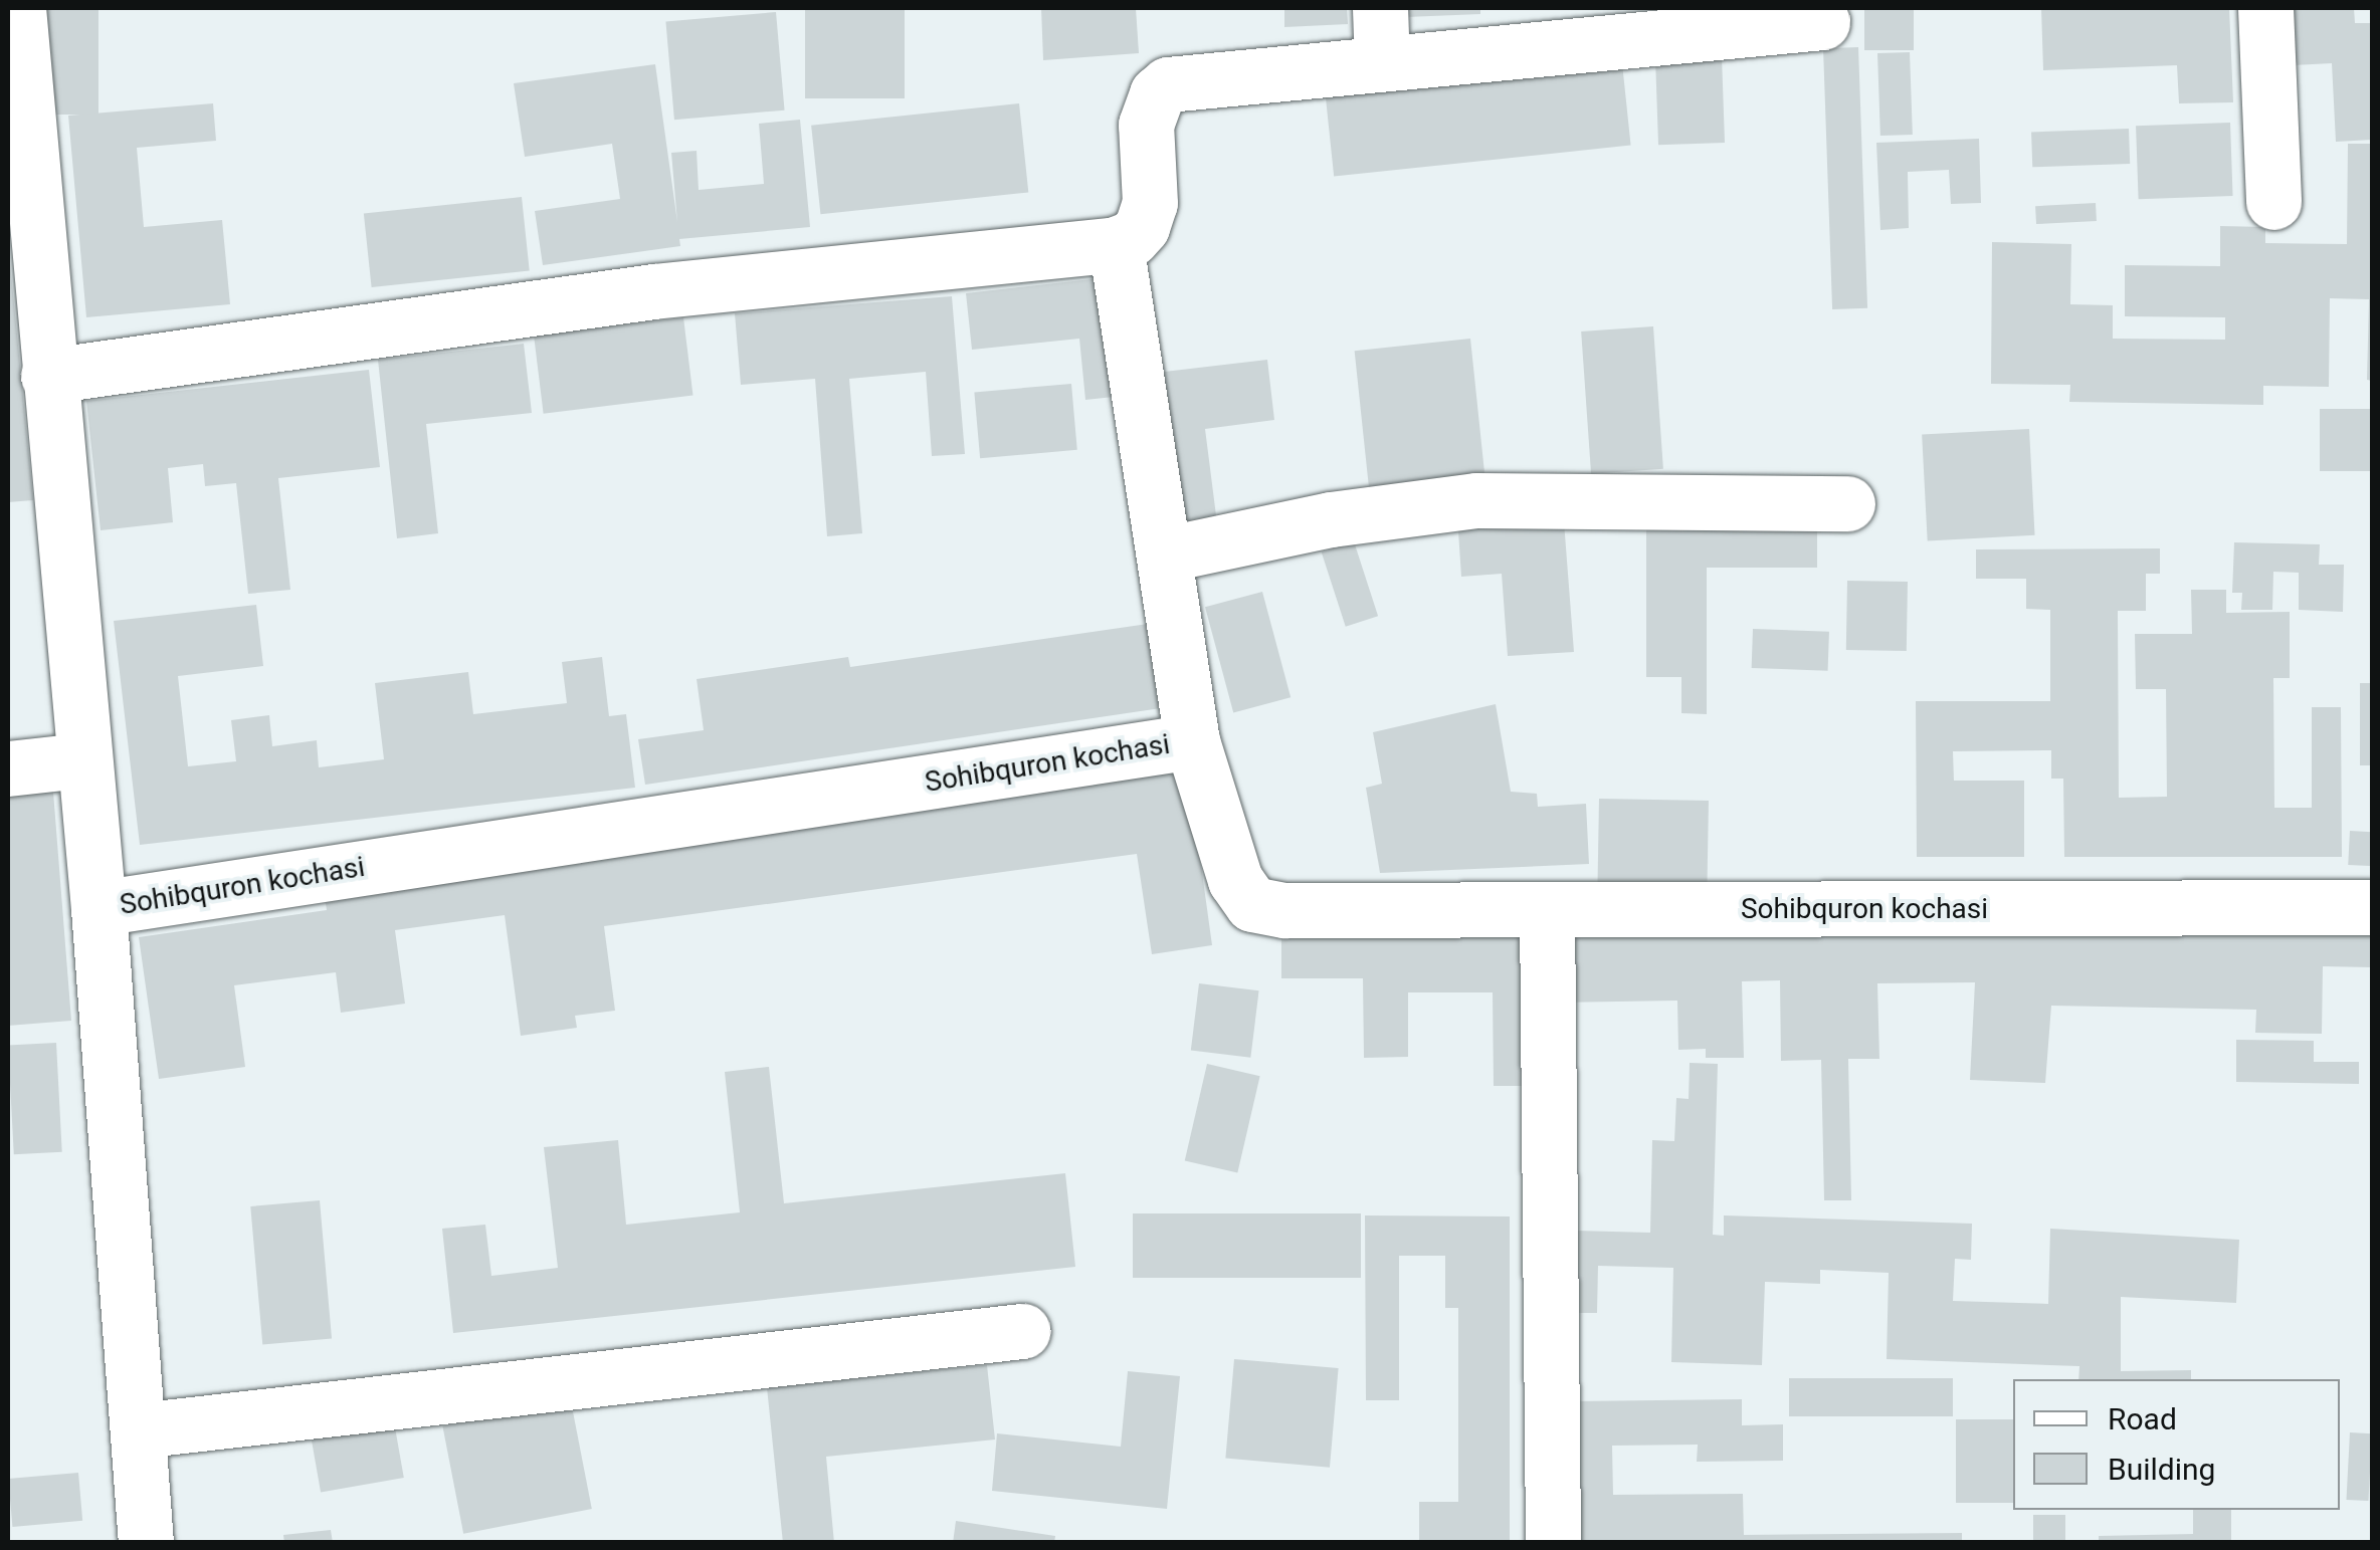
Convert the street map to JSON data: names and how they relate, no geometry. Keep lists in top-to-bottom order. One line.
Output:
{"streets":{"street":["Sohibquron kochasi"]},"legend":["Road","Building"]}
